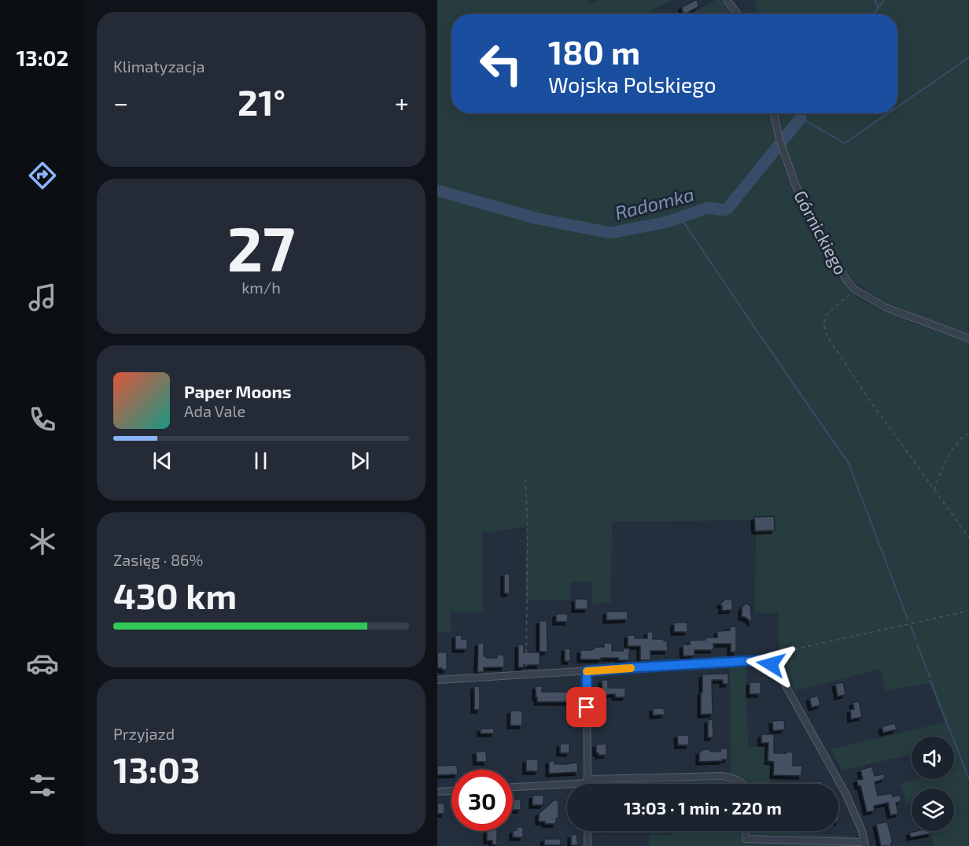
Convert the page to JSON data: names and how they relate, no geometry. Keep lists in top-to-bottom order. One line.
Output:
{"streets":{"street":["Górnickiego"]},"water":["Radomka"],"page":{"tabs":"13:02","tile":["Klimatyzacja",["27","km/h"],["Zasięg · 86%","430 km"],["Przyjazd","13:03"]],"turn":["180 m","Wojska Polskiego"],"heat":["−","21°","+"],"song":["Paper Moons","Ada Vale"],"limit":"30","trip":"13:03 · 1 min · 220 m"}}
